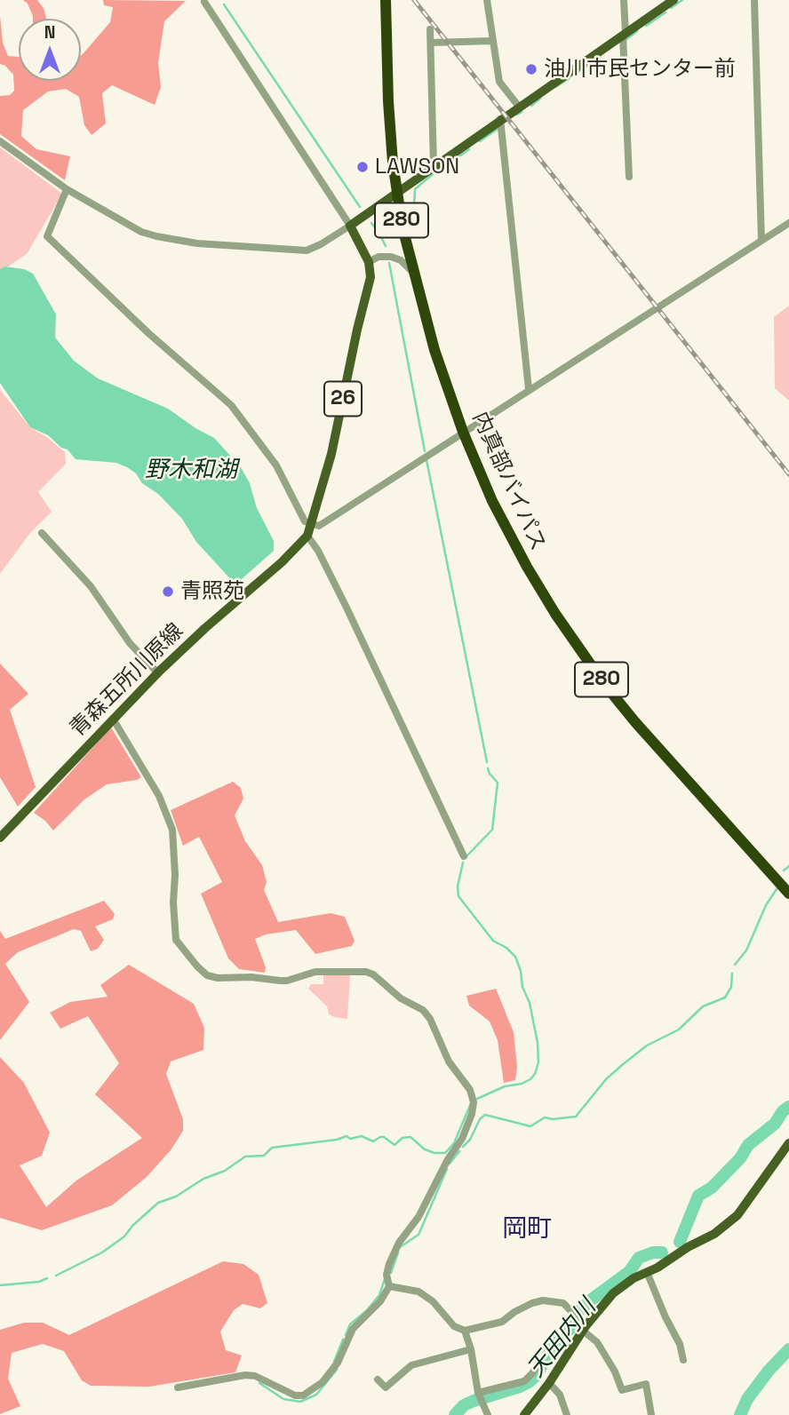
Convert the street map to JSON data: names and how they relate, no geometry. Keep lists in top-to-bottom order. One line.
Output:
{"streets":{"highway":["280","内真部バイパス"],"main road":["26","青森五所川原線"]},"districts":["岡町"],"water":["野木和湖","天田内川"],"places":["油川市民センター前","LAWSON","青照苑"],"north":"top"}
